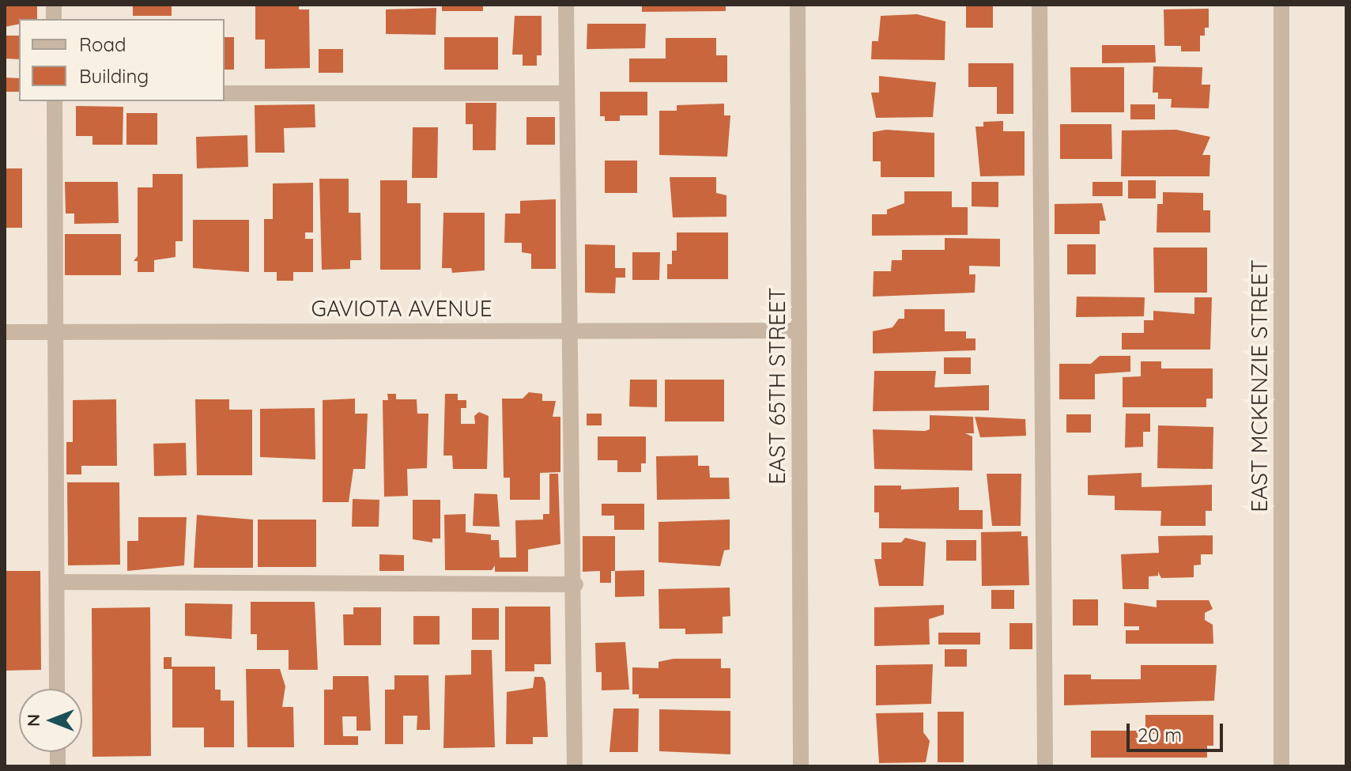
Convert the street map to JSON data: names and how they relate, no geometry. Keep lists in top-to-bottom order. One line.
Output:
{"streets":{"street":["GAVIOTA AVENUE","EAST 65TH STREET","EAST MCKENZIE STREET"]},"crossings":[["GAVIOTA AVENUE","EAST 65TH STREET"]],"legend":["Road","Building"],"scale_bar":"20 m","north":"left"}
